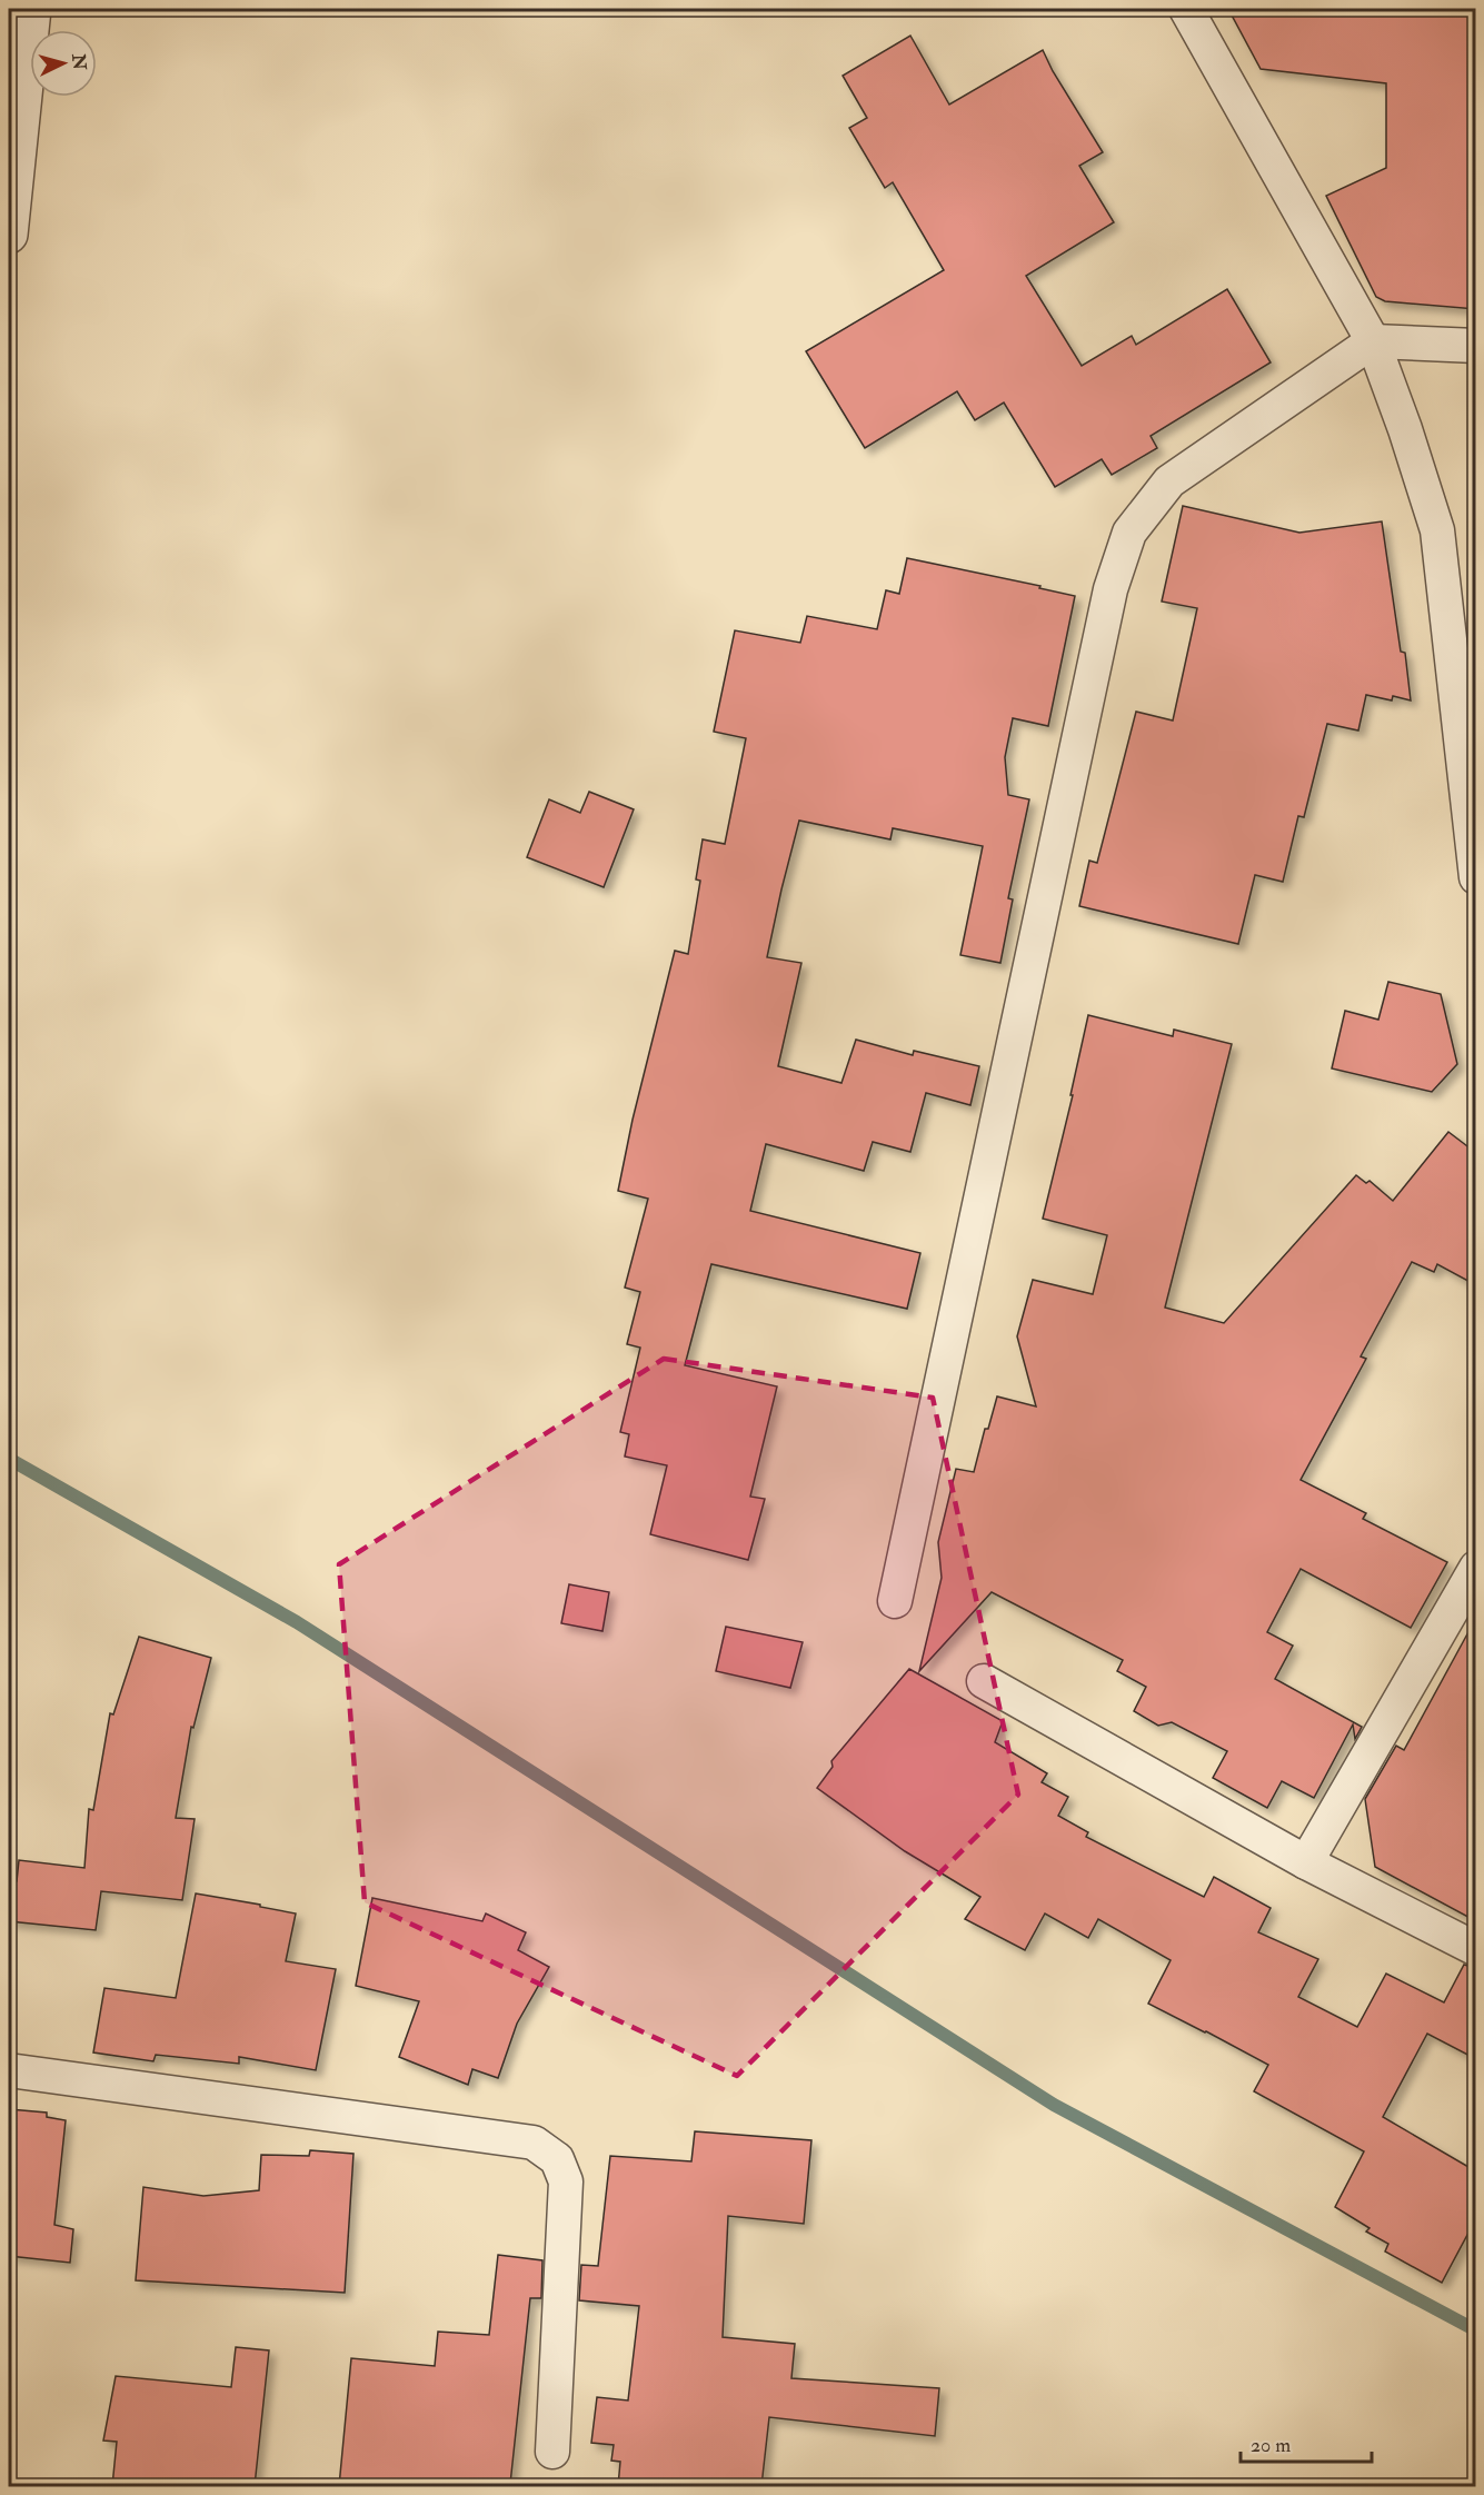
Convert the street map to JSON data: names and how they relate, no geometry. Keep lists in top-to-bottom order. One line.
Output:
{"scale_bar":"20 m","north":"right"}
